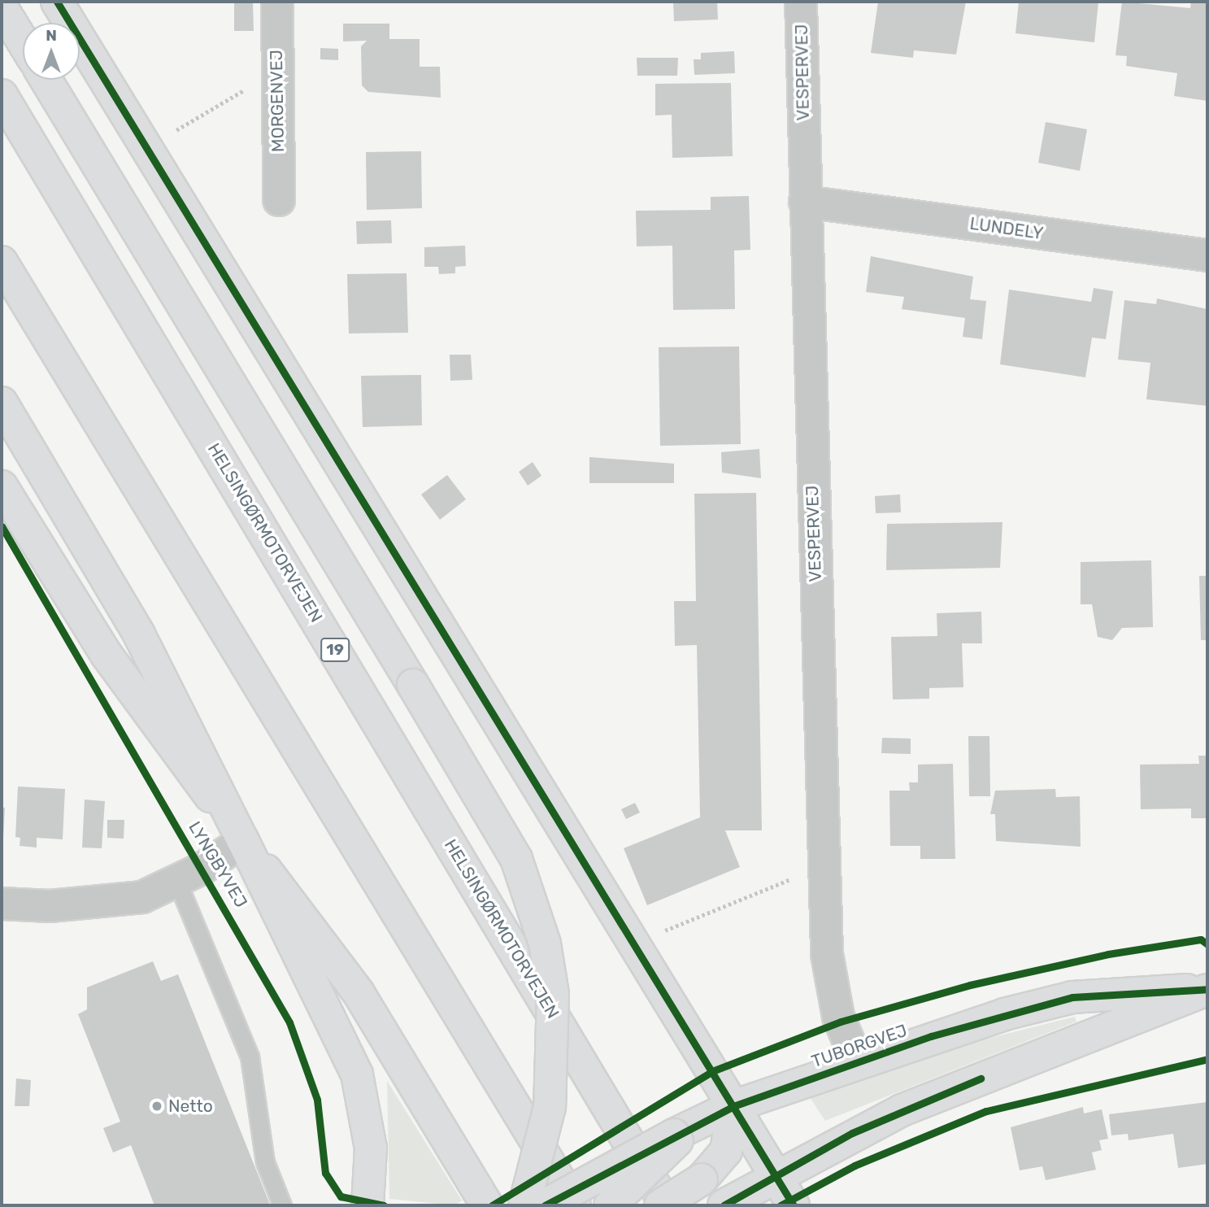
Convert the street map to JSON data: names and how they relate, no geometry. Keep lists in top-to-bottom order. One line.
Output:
{"streets":{"main road":["HELSINGØRMOTORVEJEN","19","TUBORGVEJ"],"street":["VESPERVEJ","MORGENVEJ","LUNDELY"],"cycle path":["LYNGBYVEJ"]},"crossings":[["VESPERVEJ","LUNDELY"],["VESPERVEJ","TUBORGVEJ"]],"places":["Netto"],"north":"top"}
